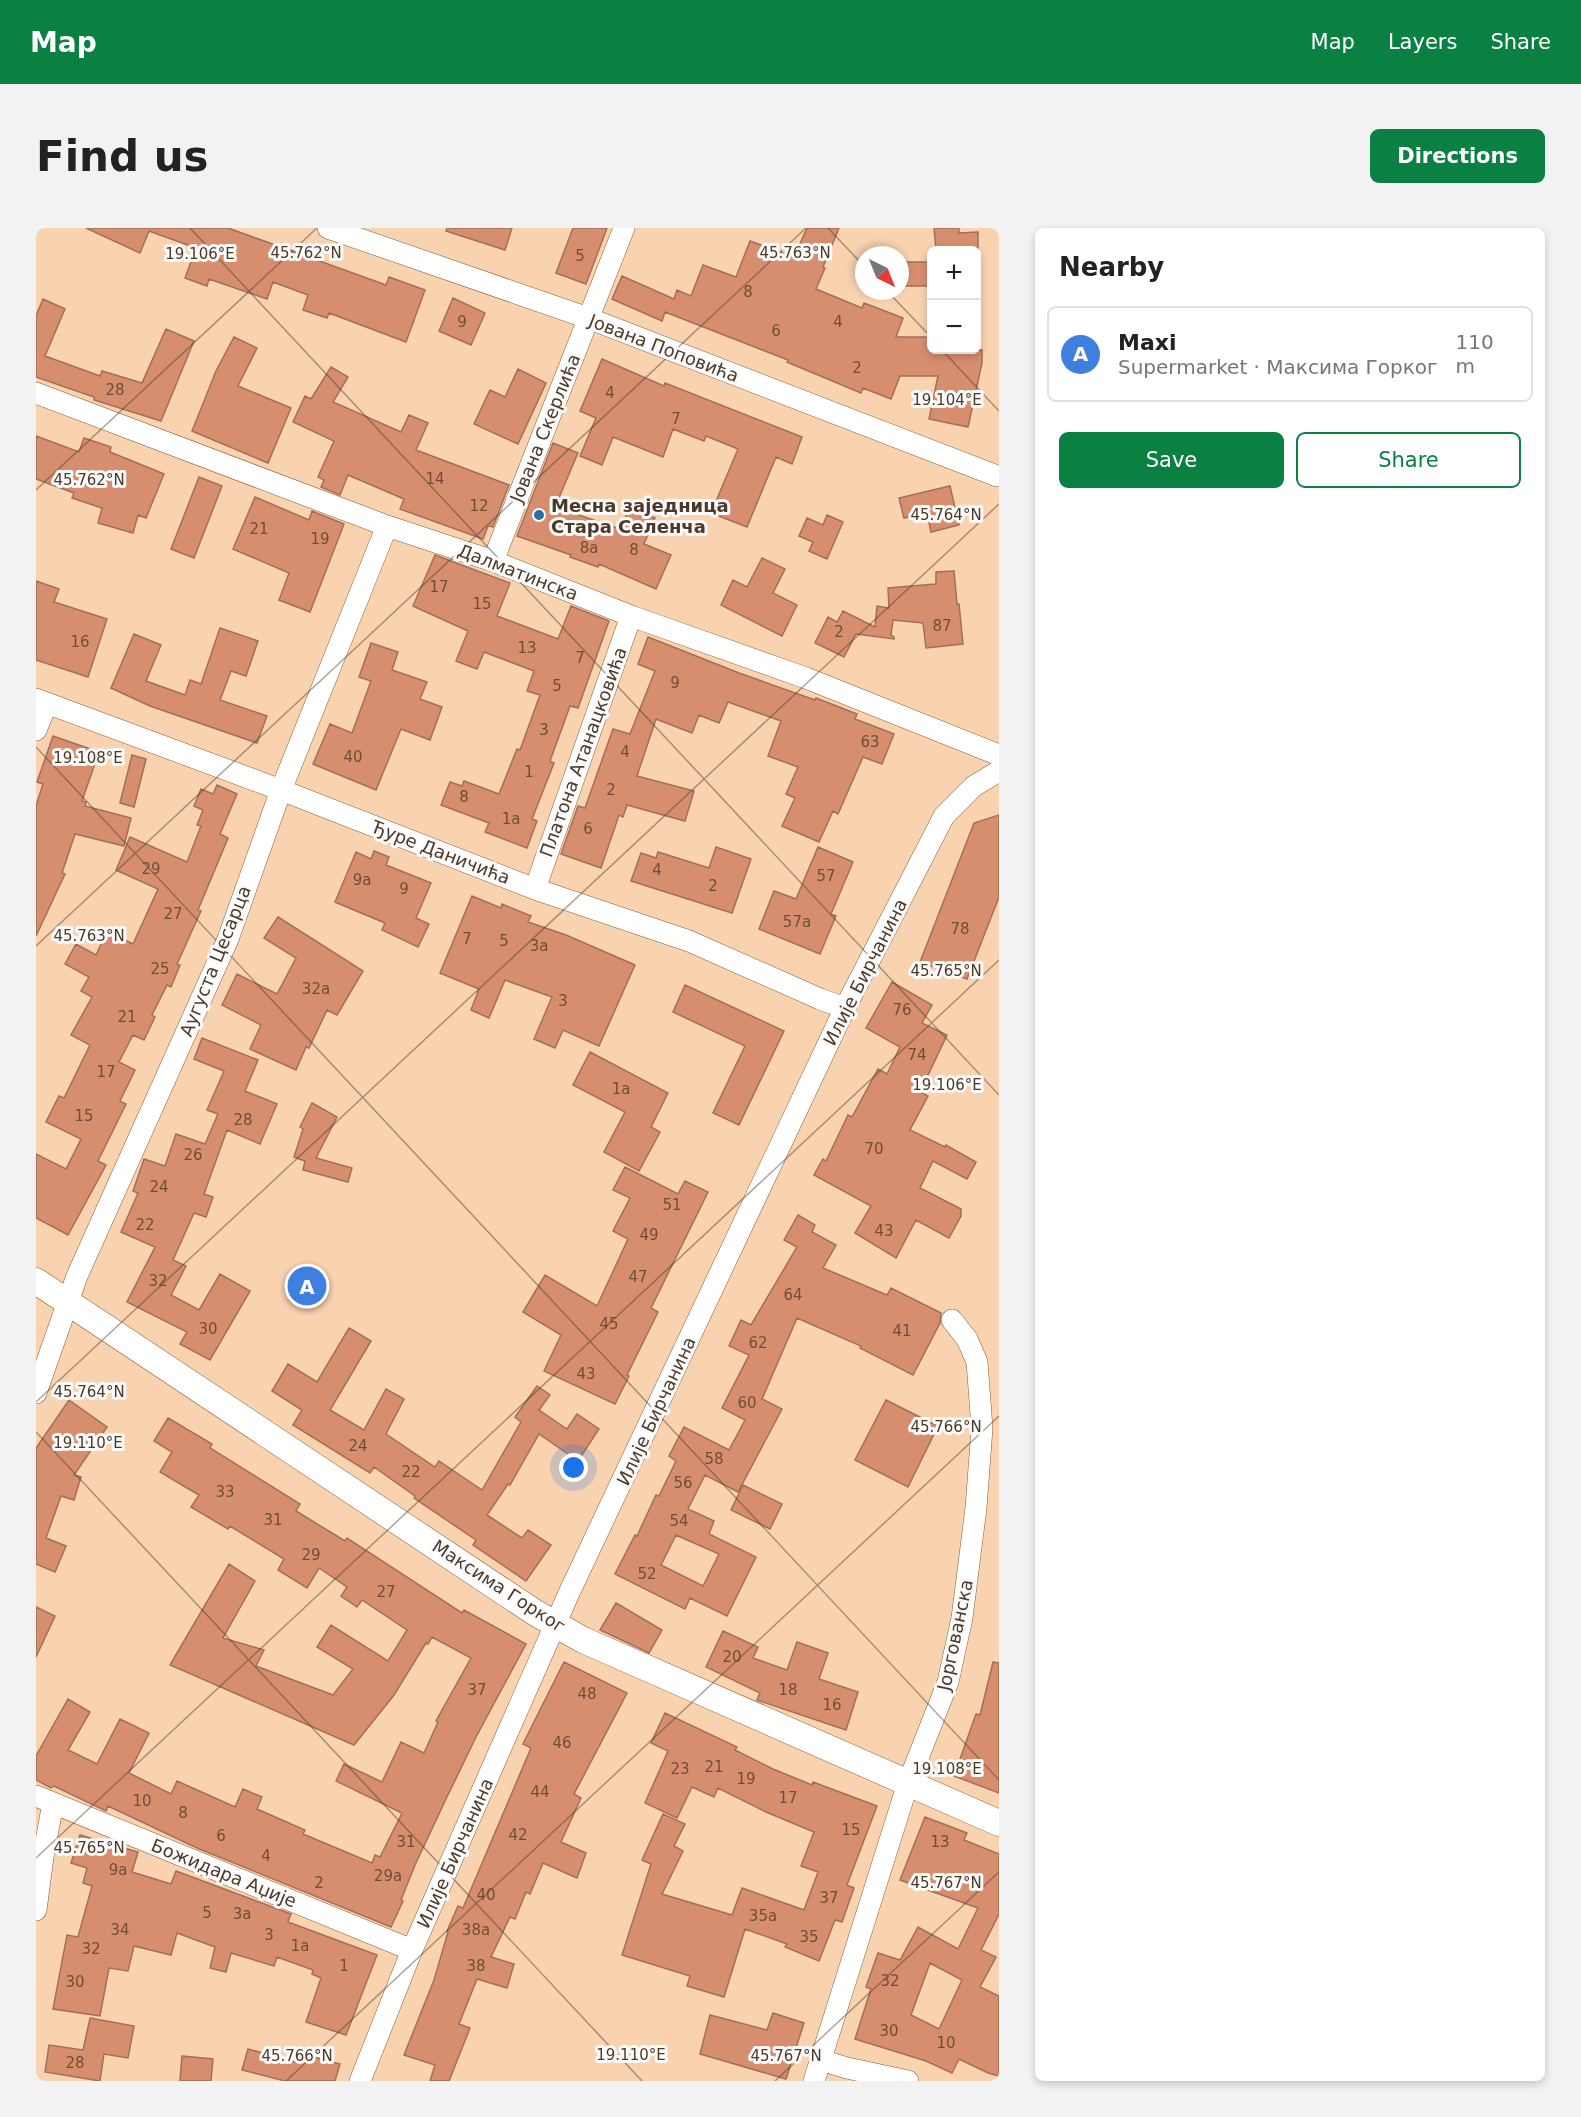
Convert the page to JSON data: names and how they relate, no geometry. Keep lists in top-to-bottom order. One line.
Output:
{"streets":{"street":["Јована Поповића","Јована Скерлића","Далматинска","Платона Атанацковића","Ђуре Даничића","Аугуста Цесарца","Илије Бирчанина","Максима Горког","Јоргованска","Божидара Аџије"]},"crossings":[["Јована Поповића","Јована Скерлића"],["Јована Скерлића","Далматинска"],["Далматинска","Платона Атанацковића"],["Далматинска","Аугуста Цесарца"],["Платона Атанацковића","Ђуре Даничића"],["Ђуре Даничића","Аугуста Цесарца"],["Ђуре Даничића","Илије Бирчанина"],["Аугуста Цесарца","Максима Горког"],["Илије Бирчанина","Максима Горког"],["Илије Бирчанина","Божидара Аџије"],["Максима Горког","Јоргованска"]],"places":["Месна заједница Стара Селенча"],"house_numbers":["5","8","9","4","6","2","28","4","7","14","12","21","19","8a","8","17","15","87","2","16","13","7","9","5","3","63","4","40","1","2","8","1a","6","29","4","57","9a","2","9","27","57a","78","7","5","3a","25","32a","3","76","21","74","17","1a","15","28","70","26","24","51","22","43","49","47","32","64","45","30","41","62","43","60","24","58","22","56","33","31","54","29","52","27","20","37","18","48","16","46","21","23","19","44","17","10","8","15","42","6","31","13","4","9a","29a","2","40","37","5","3a","35a","34","38a","3","35","1a","32","1","38","32","30","30","10","28"],"north":"bottom right","page":{"header":"Map","nav":["Map","Layers","Share"],"buttons":["Directions",["Save","Share"]],"title":"Find us","heading":"Nearby","map_buttons":["+","−"],"list":[{"mark":"A","name":"Maxi","note":"Supermarket · Максима Горког","value":"110 m"}],"pins":"A"},"coordinates":["45.762°N","45.763°N","19.106°E","19.104°E","45.764°N","19.108°E","45.765°N","45.766°N","19.110°E","45.767°N"]}
